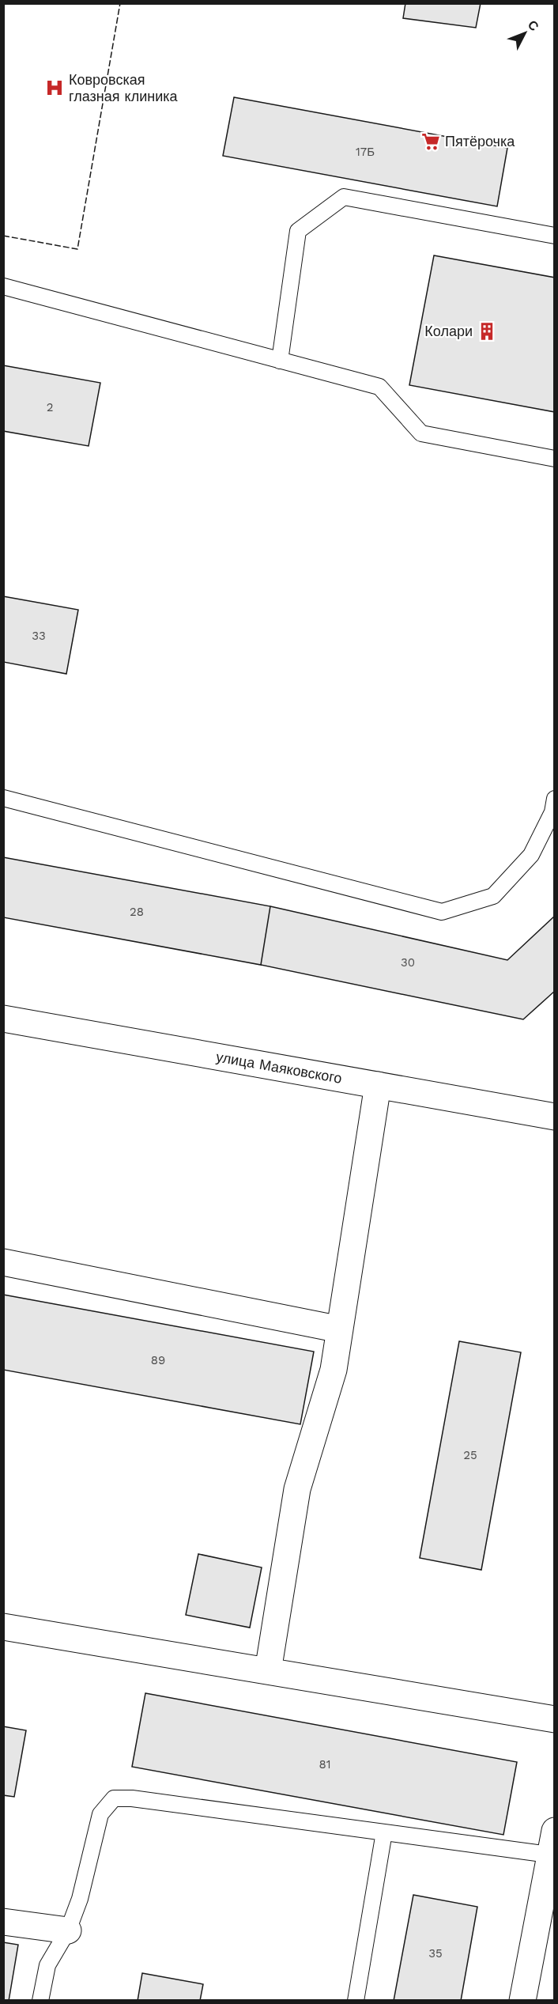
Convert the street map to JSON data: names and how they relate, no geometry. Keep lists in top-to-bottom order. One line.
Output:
{"streets":{"street":["улица Маяковского"]},"places":{"hospital":["Ковровская глазная клиника"],"supermarket":["Пятёрочка"],"building":["Колари"]},"house_numbers":["17Б","2","33","28","30","89","25","81","35"],"north":"top right"}
